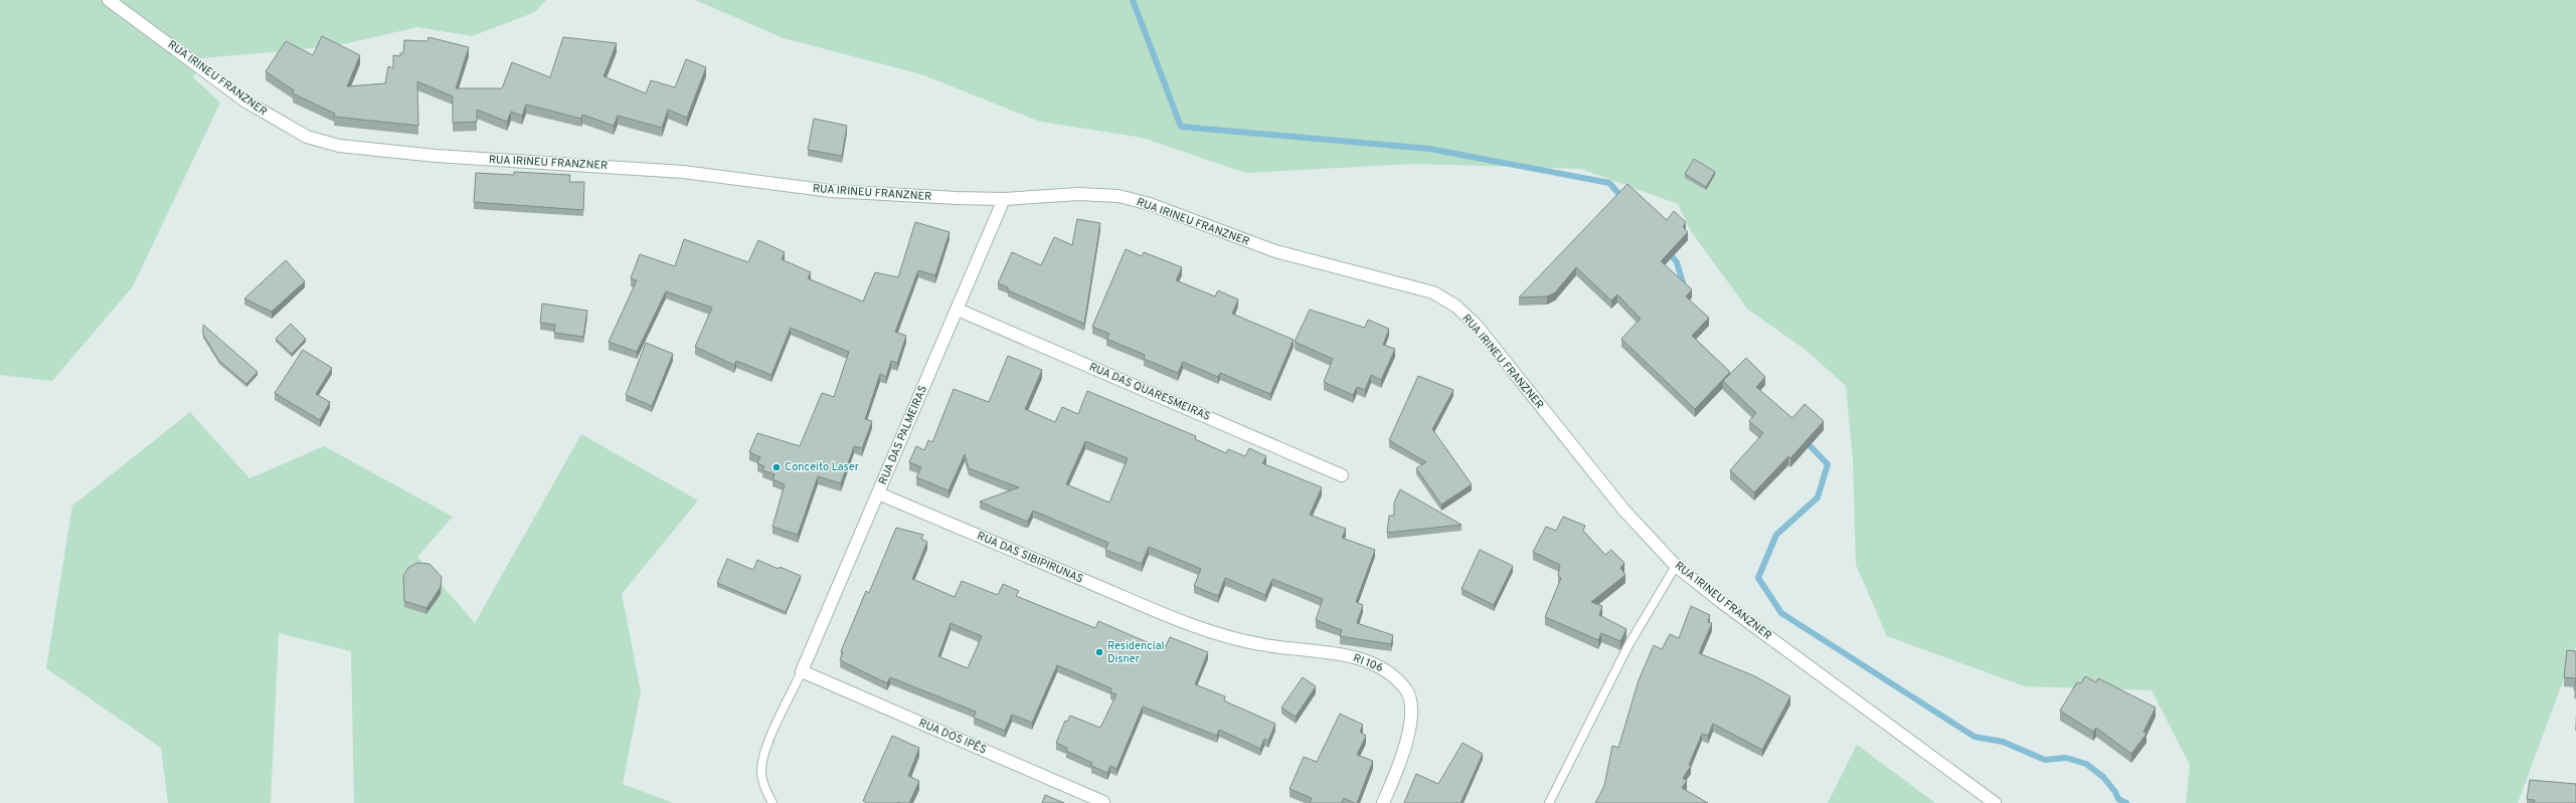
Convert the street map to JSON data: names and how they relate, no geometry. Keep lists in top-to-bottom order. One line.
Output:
{"streets":{"street":["RUA IRINEU FRANZNER","RUA DAS QUARESMEIRAS","RUA DAS PALMEIRAS","RUA DAS SIBIPIRUNAS","RI 106","RUA DOS IPÊS"]},"crossings":[["RUA IRINEU FRANZNER","RUA DAS PALMEIRAS"],["RUA DAS QUARESMEIRAS","RUA DAS PALMEIRAS"],["RUA DAS PALMEIRAS","RUA DAS SIBIPIRUNAS"],["RUA DAS PALMEIRAS","RUA DOS IPÊS"],["RUA DAS SIBIPIRUNAS","RI 106"]],"places":["Conceito Laser","Residencial Disner"]}
